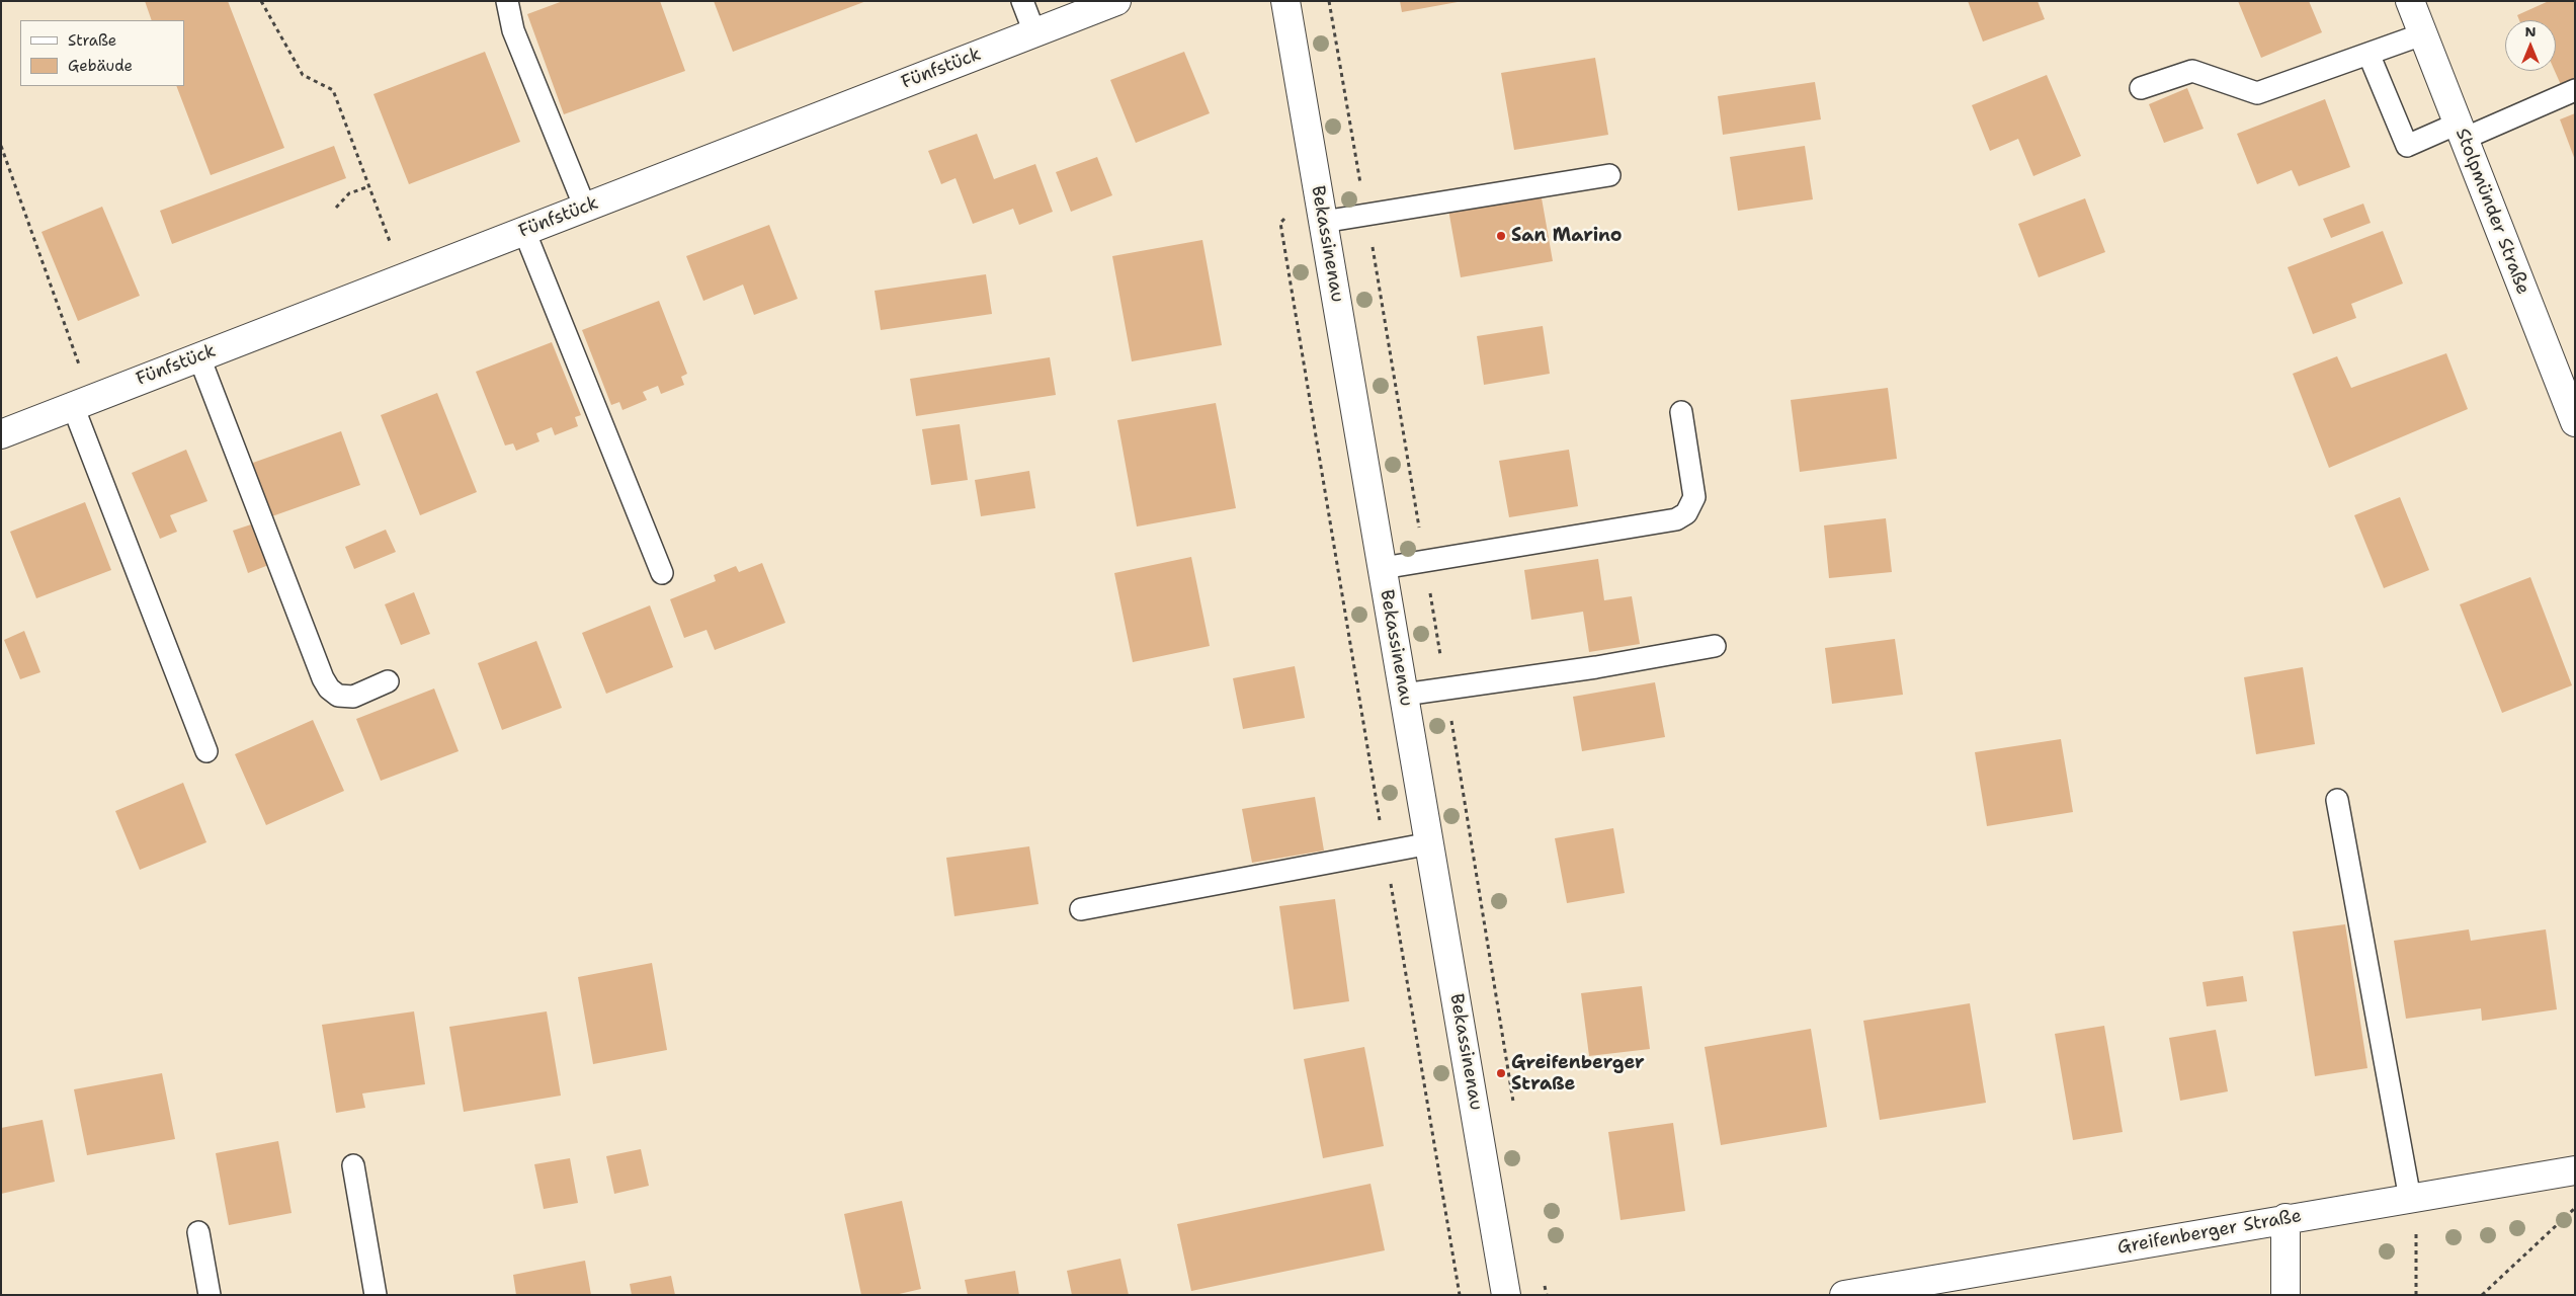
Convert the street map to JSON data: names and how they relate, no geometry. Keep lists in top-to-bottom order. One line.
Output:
{"streets":{"street":["Fünfstück","Stolpmünder Straße","Bekassinenau","Greifenberger Straße"]},"places":["San Marino","Greifenberger Straße"],"legend":["Straße","Gebäude"],"north":"top"}
